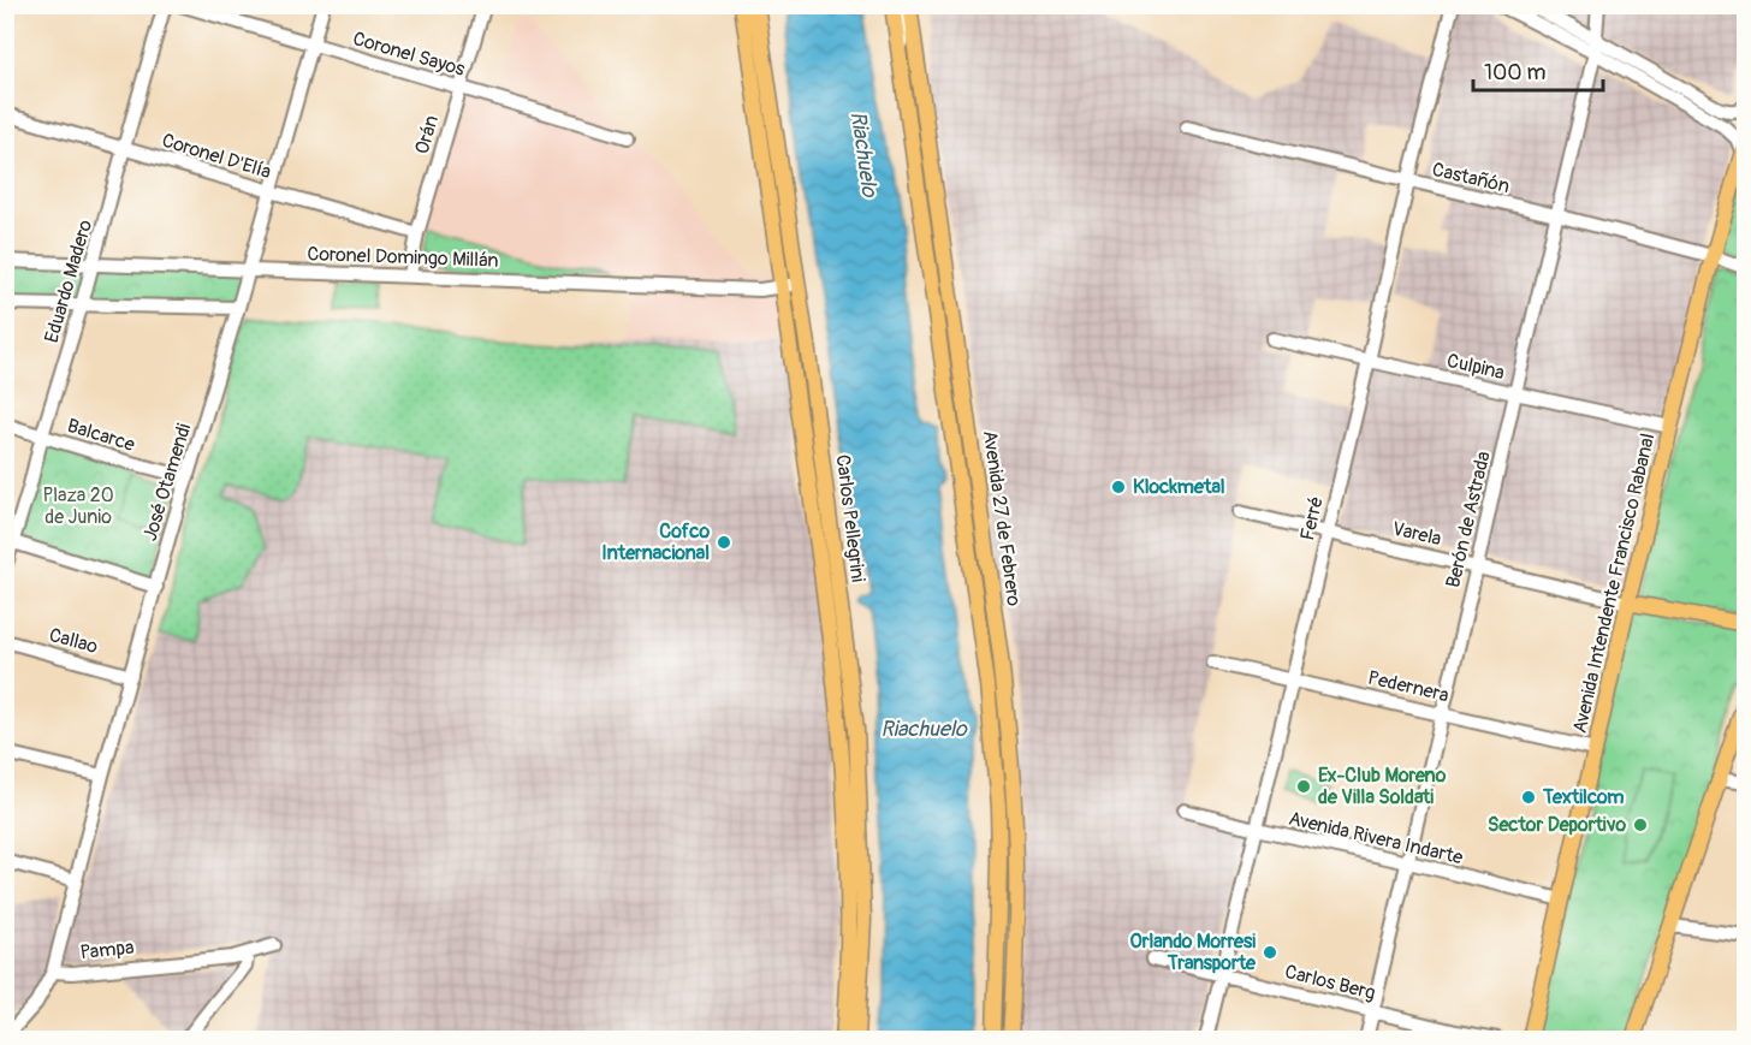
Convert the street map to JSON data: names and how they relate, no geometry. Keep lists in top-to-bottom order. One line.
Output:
{"streets":{"main road":["Carlos Pellegrini","Avenida 27 de Febrero","Avenida Intendente Francisco Rabanal"],"street":["Coronel Sayos","Orán","Coronel D'Elía","Castañón","Coronel Domingo Millán","Eduardo Madero","Culpina","Balcarce","José Otamendi","Ferré","Berón de Astrada","Varela","Callao","Pedernera","Avenida Rivera Indarte","Pampa","Carlos Berg"]},"crossings":[["Coronel Sayos","Orán"],["Coronel Sayos","José Otamendi"],["Orán","Coronel D'Elía"],["Orán","Coronel Domingo Millán"],["Coronel D'Elía","Eduardo Madero"],["Coronel D'Elía","José Otamendi"],["Castañón","Ferré"],["Castañón","Berón de Astrada"],["Castañón","Avenida Intendente Francisco Rabanal"],["Coronel Domingo Millán","Eduardo Madero"],["Coronel Domingo Millán","José Otamendi"],["Coronel Domingo Millán","Carlos Pellegrini"],["Eduardo Madero","Balcarce"],["Culpina","Ferré"],["Culpina","Berón de Astrada"],["Culpina","Avenida Intendente Francisco Rabanal"],["Balcarce","José Otamendi"],["José Otamendi","Callao"],["José Otamendi","Pampa"],["Ferré","Varela"],["Ferré","Pedernera"],["Ferré","Avenida Rivera Indarte"],["Ferré","Carlos Berg"],["Berón de Astrada","Varela"],["Berón de Astrada","Pedernera"],["Berón de Astrada","Avenida Rivera Indarte"],["Berón de Astrada","Carlos Berg"],["Varela","Avenida Intendente Francisco Rabanal"],["Avenida Intendente Francisco Rabanal","Pedernera"],["Avenida Intendente Francisco Rabanal","Avenida Rivera Indarte"]],"water":["Riachuelo"],"parks":["Plaza 20 de Junio"],"places":["Klockmetal","Cofco Internacional","Ex-Club Moreno de Villa Soldati","Textilcom","Sector Deportivo","Orlando Morresi Transporte"],"scale_bar":"100 m"}
